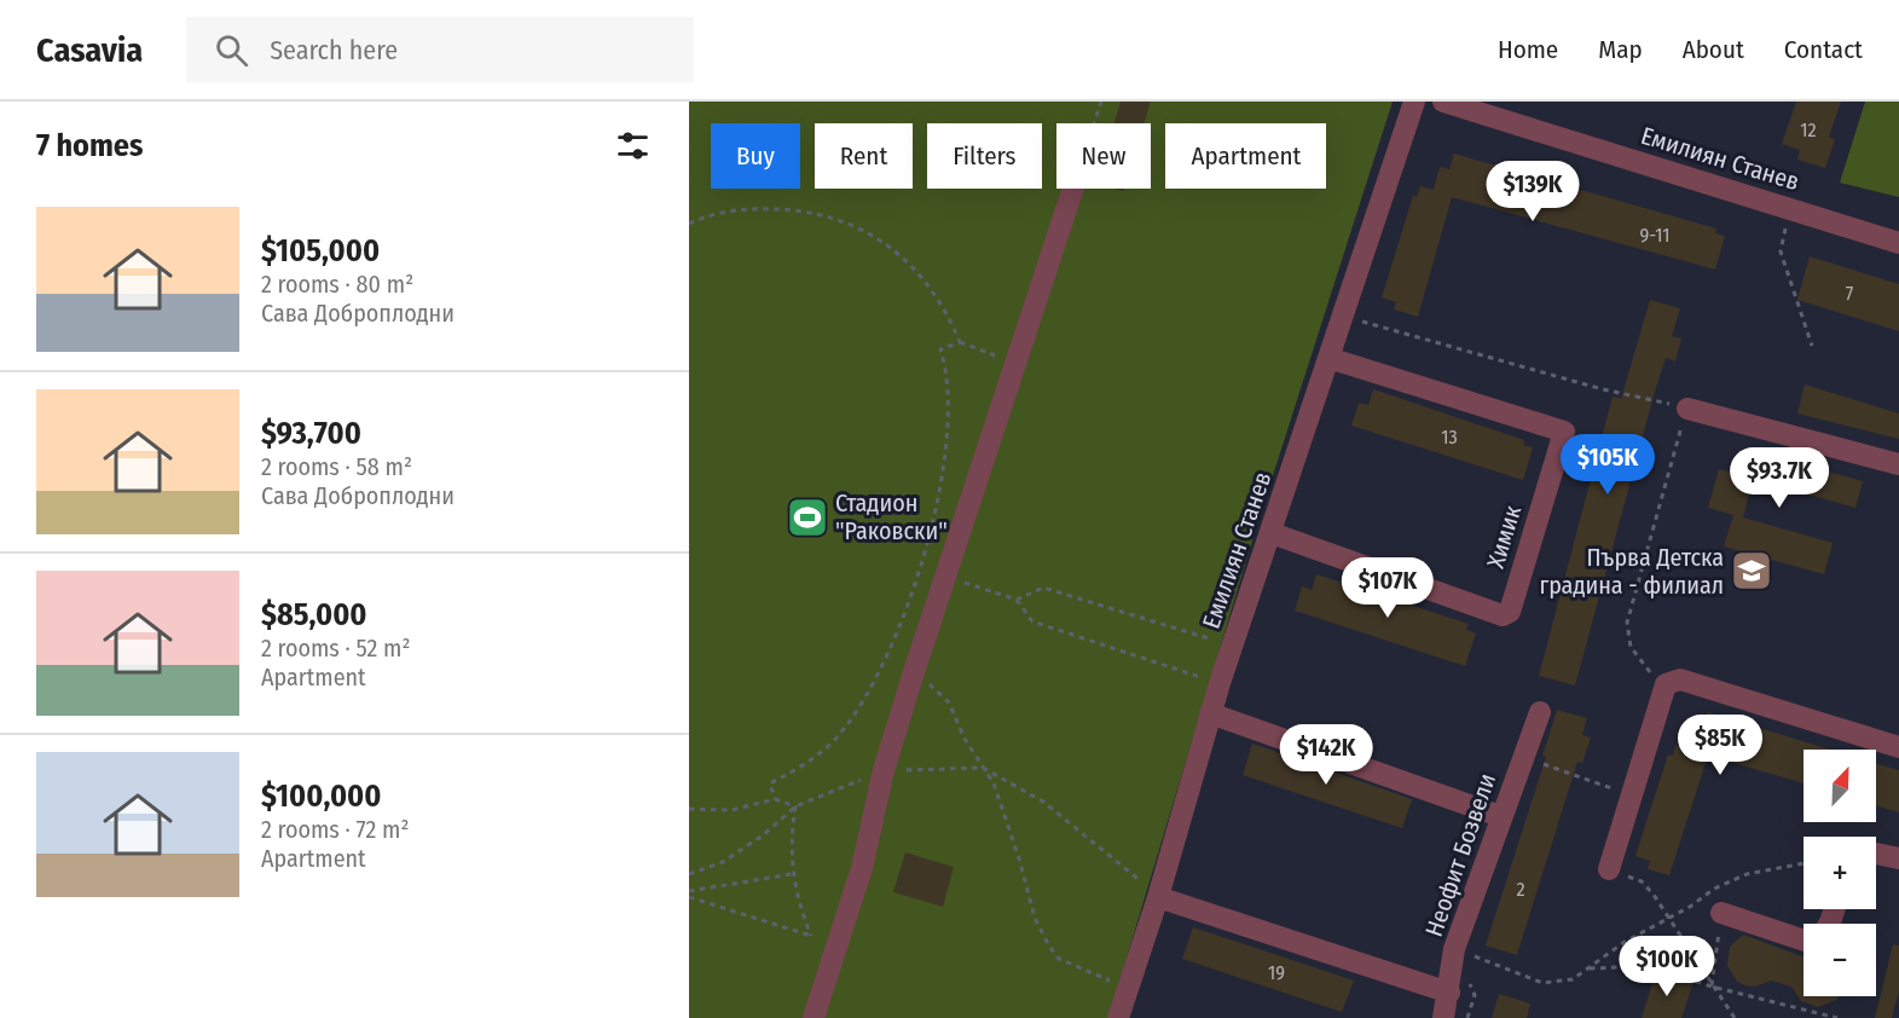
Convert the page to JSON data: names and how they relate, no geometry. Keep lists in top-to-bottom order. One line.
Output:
{"streets":{"street":["Емилиян Станев","Химик","Неофит Бозвели"]},"crossings":[["Емилиян Станев","Химик"]],"places":{"sports":["Стадион \"Раковски\""],"school or university":["Първа Детска градина - филиал"]},"house_numbers":["12","9-11","7","13","2","19"],"north":"top right","page":{"header":"Casavia","search":"Search here","nav":["Home","Map","About","Contact"],"heading":"7 homes","chip":["Buy","Rent","Filters","New","Apartment"],"price":["$139K","$105K","$93.7K","$107K","$85K","$142K","$100K"],"list":[{"name":"$105,000","note":"2 rooms · 80 m² · Сава Доброплодни"},{"name":"$93,700","note":"2 rooms · 58 m² · Сава Доброплодни"},{"name":"$85,000","note":"2 rooms · 52 m² · Apartment"},{"name":"$100,000","note":"2 rooms · 72 m² · Apartment"}],"map_buttons":["+","−"]}}
